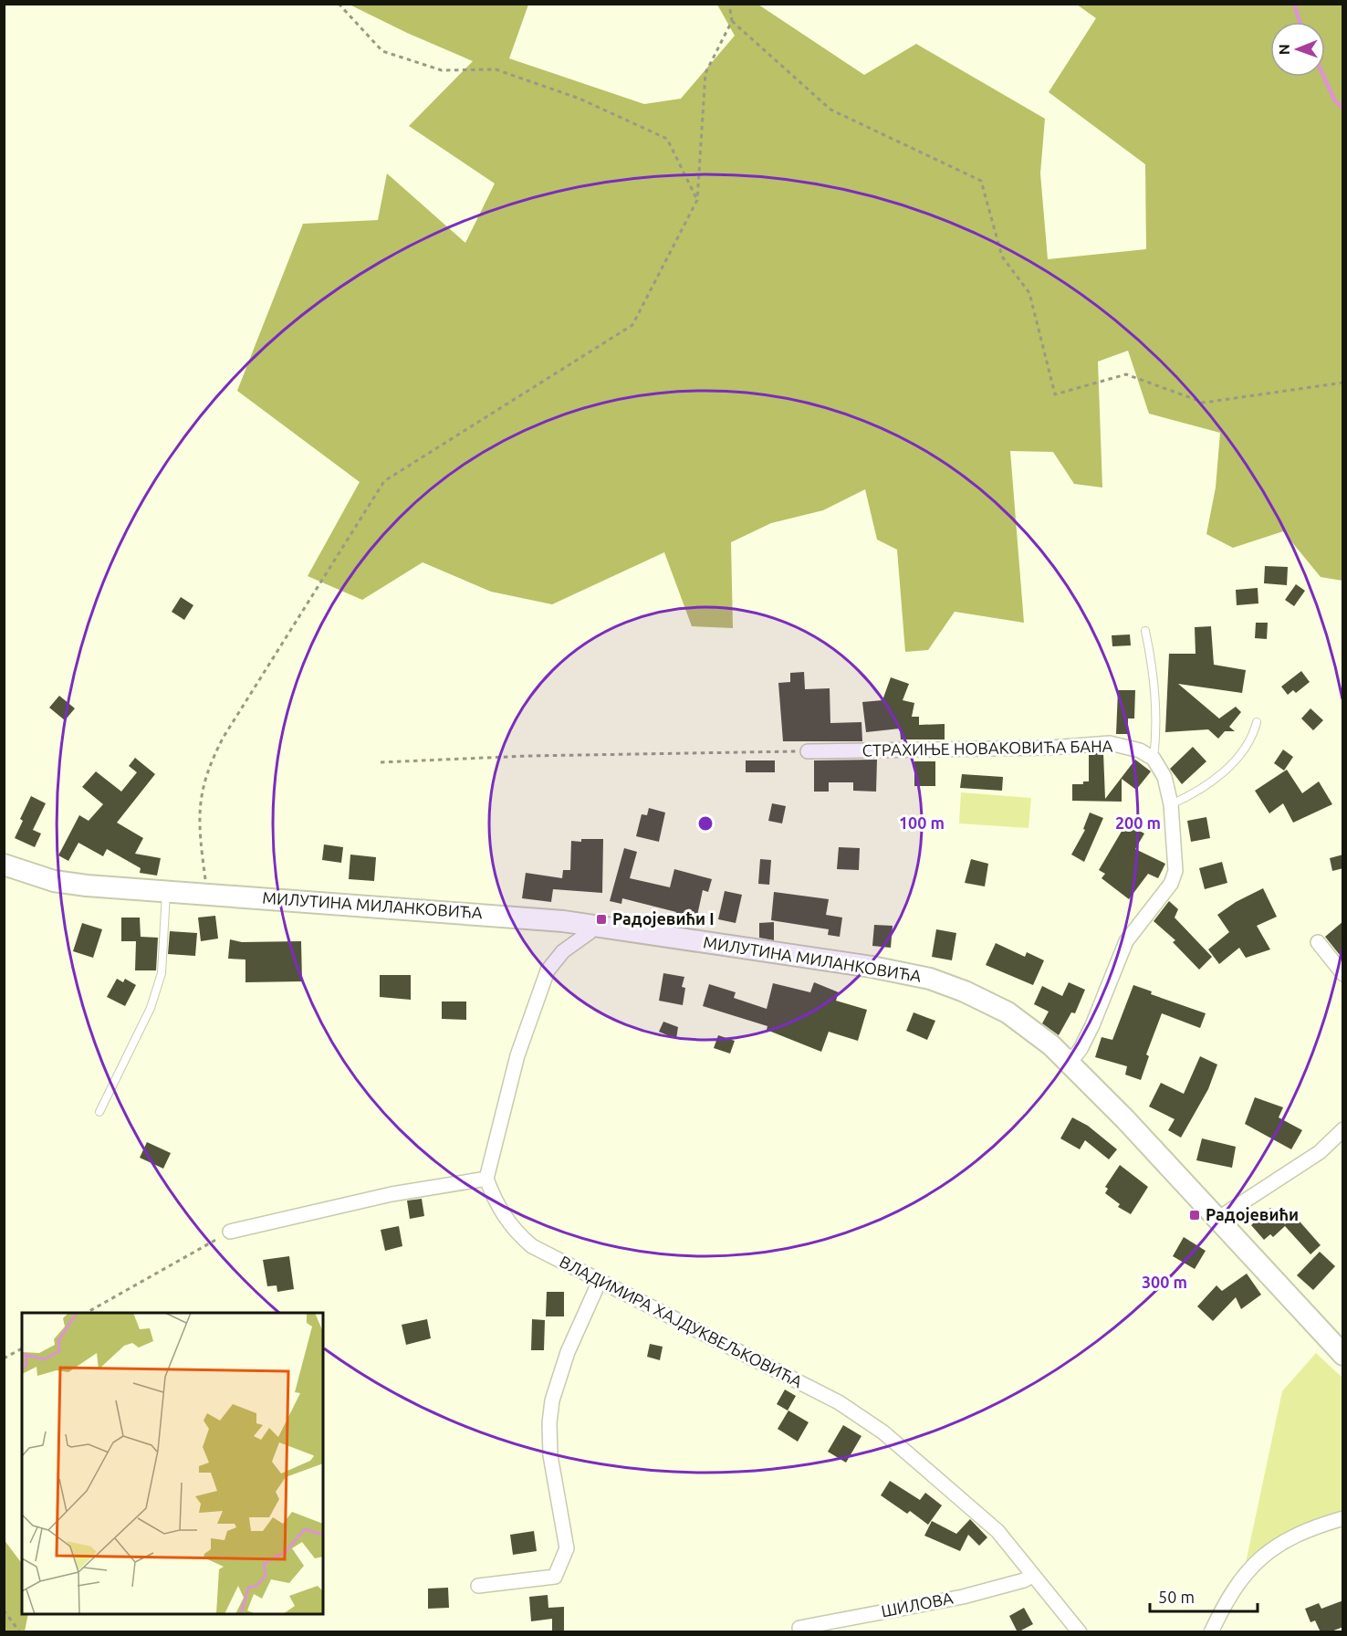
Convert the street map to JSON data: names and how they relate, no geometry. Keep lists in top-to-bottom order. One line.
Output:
{"streets":{"main road":["МИЛУТИНА МИЛАНКОВИЋА"],"street":["СТРАХИЊЕ НОВАКОВИЋА БАНА","ВЛАДИМИРА ХАЈДУКВЕЉКОВИЋА","ШИЛОВА"]},"crossings":[["ВЛАДИМИРА ХАЈДУКВЕЉКОВИЋА","ШИЛОВА"]],"places":{"transit":["Радојевићи I","Радојевићи"]},"scale_bar":"50 m","north":"left","rings":["100 m","200 m","300 m"]}
